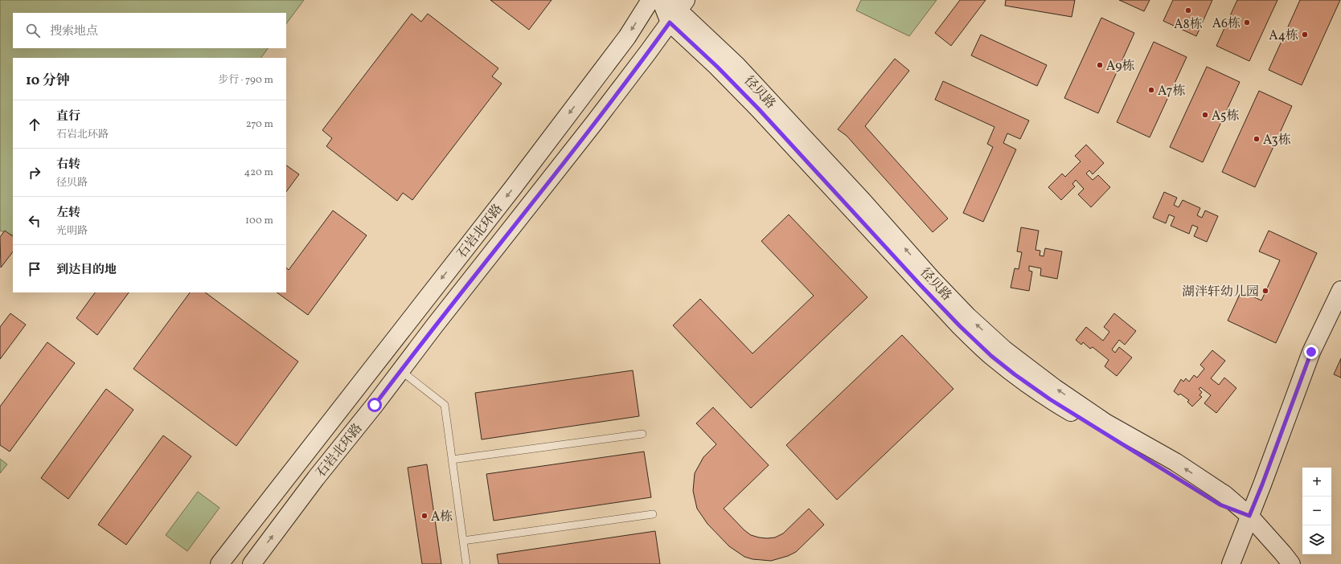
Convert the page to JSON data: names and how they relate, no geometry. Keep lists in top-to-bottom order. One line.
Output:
{"streets":{"main road":["径贝路","石岩北环路"]},"crossings":[["径贝路","石岩北环路"]],"places":["A8栋","A6栋","A4栋","A9栋","A7栋","A5栋","A3栋","湖泮轩幼儿园","A栋"],"page":{"search":"搜索地点","heading":["10 分钟","步行 · 790 m"],"list":[["直行","石岩北环路","270 m"],["右转","径贝路","420 m"],["左转","光明路","100 m"],"到达目的地"],"map_buttons":["+","−"]}}
